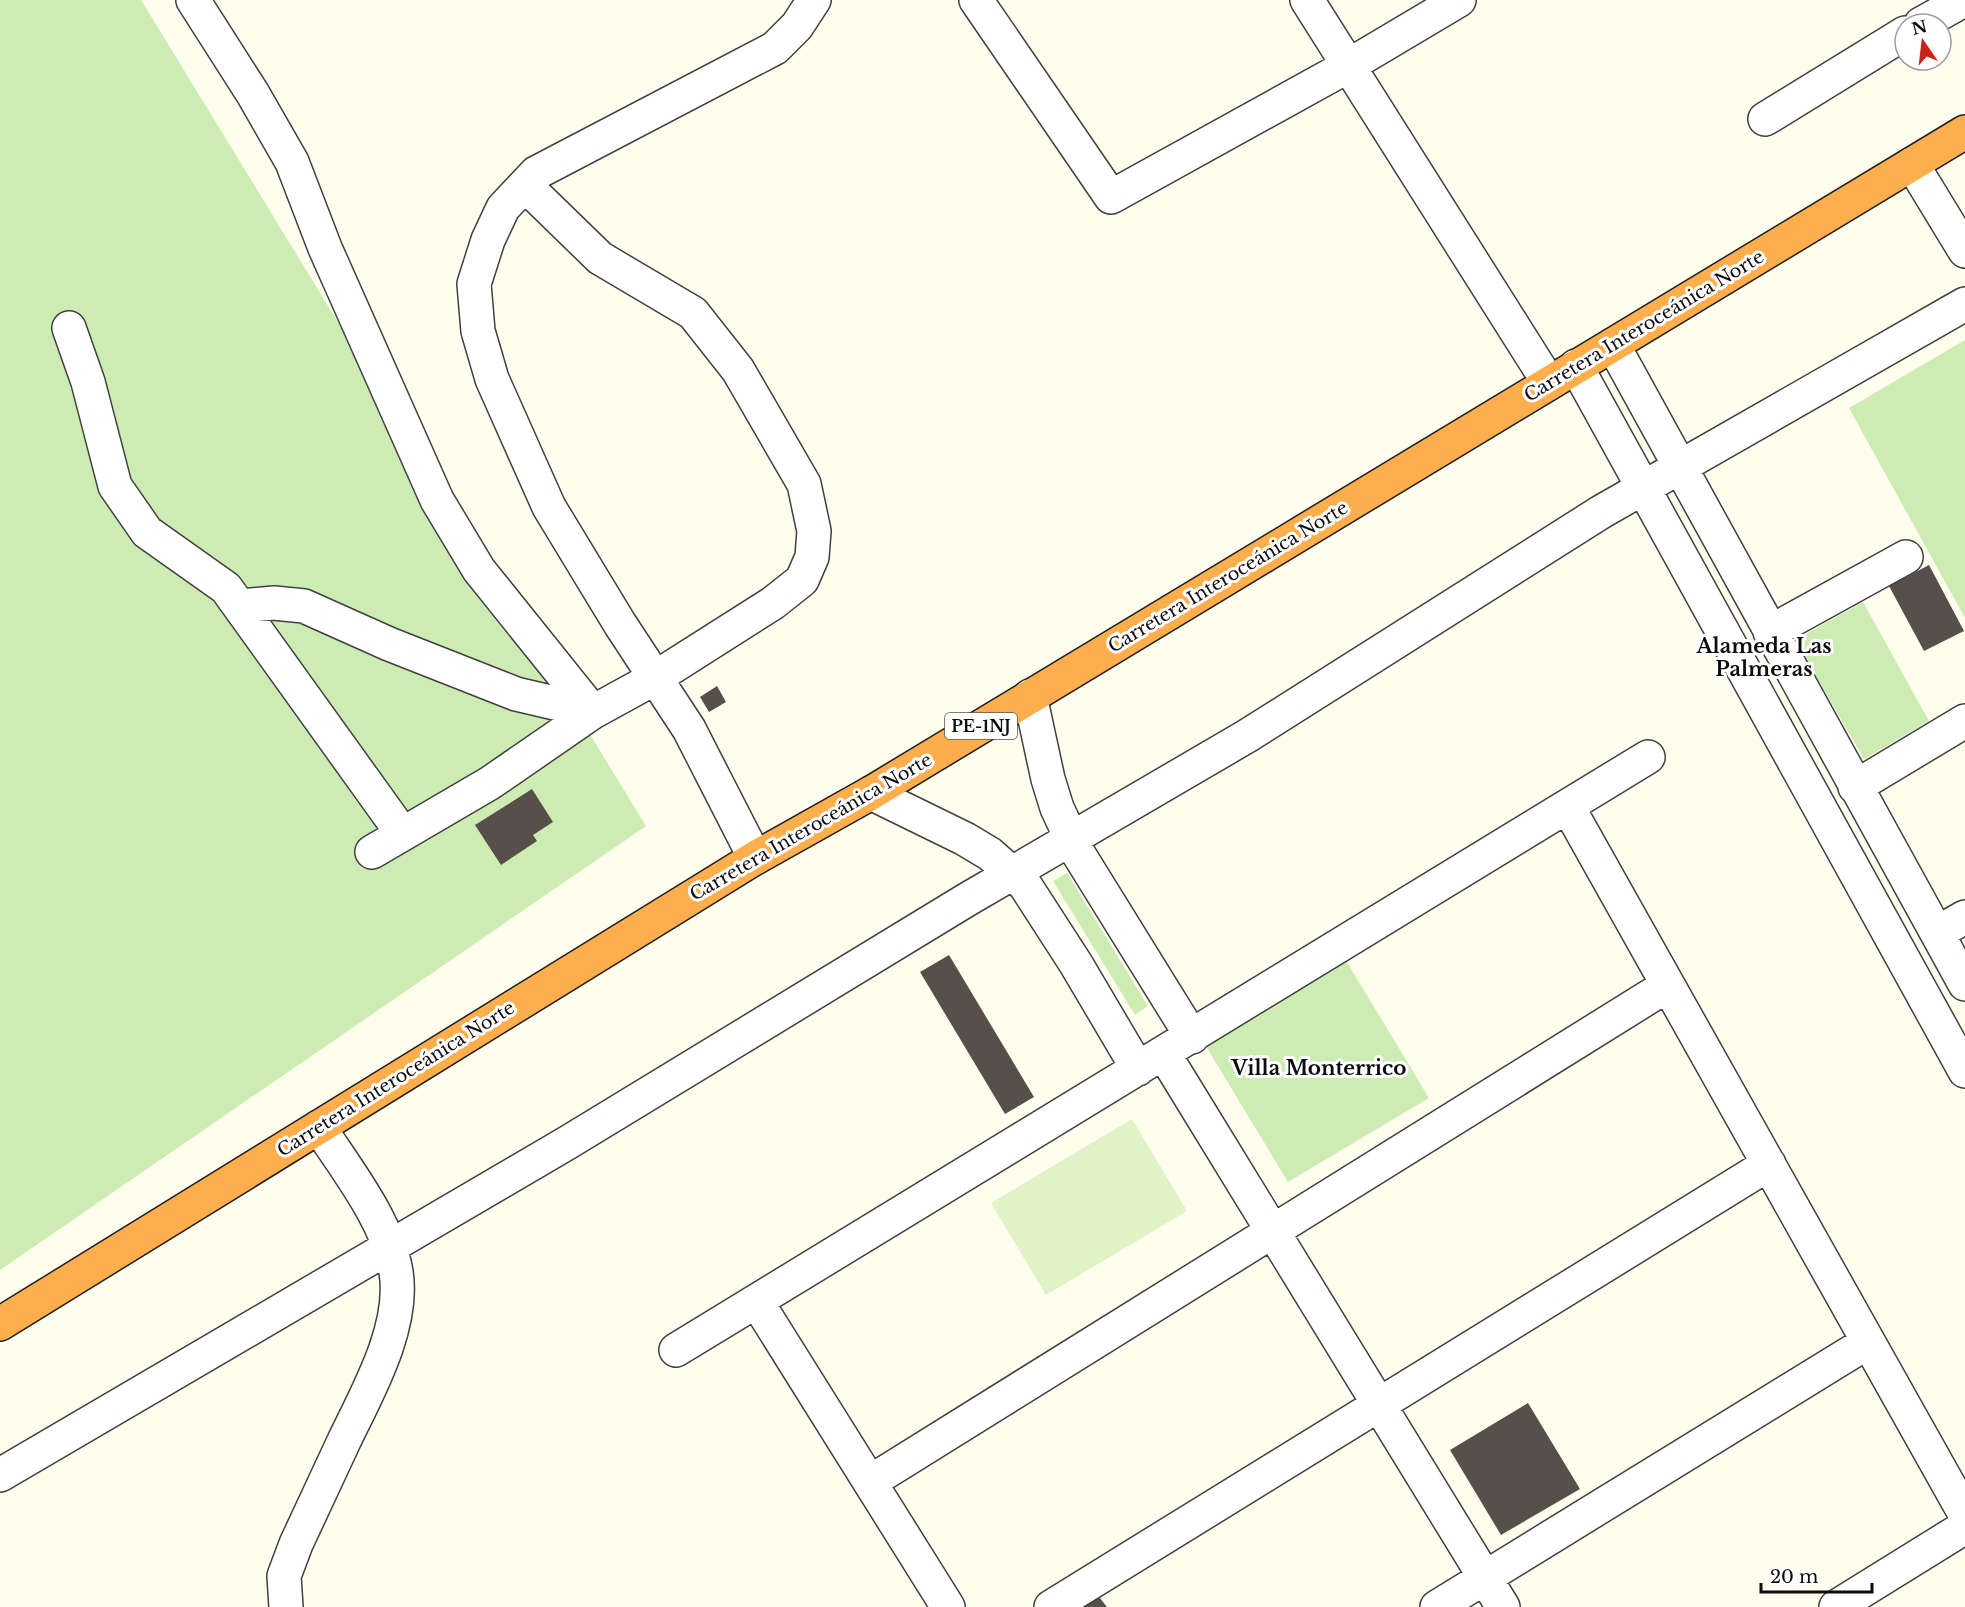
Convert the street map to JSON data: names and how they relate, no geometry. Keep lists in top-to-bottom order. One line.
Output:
{"streets":{"highway":["Carretera Interoceánica Norte","PE-1NJ"]},"districts":["Alameda Las Palmeras","Villa Monterrico"],"scale_bar":"20 m","north":"top"}
